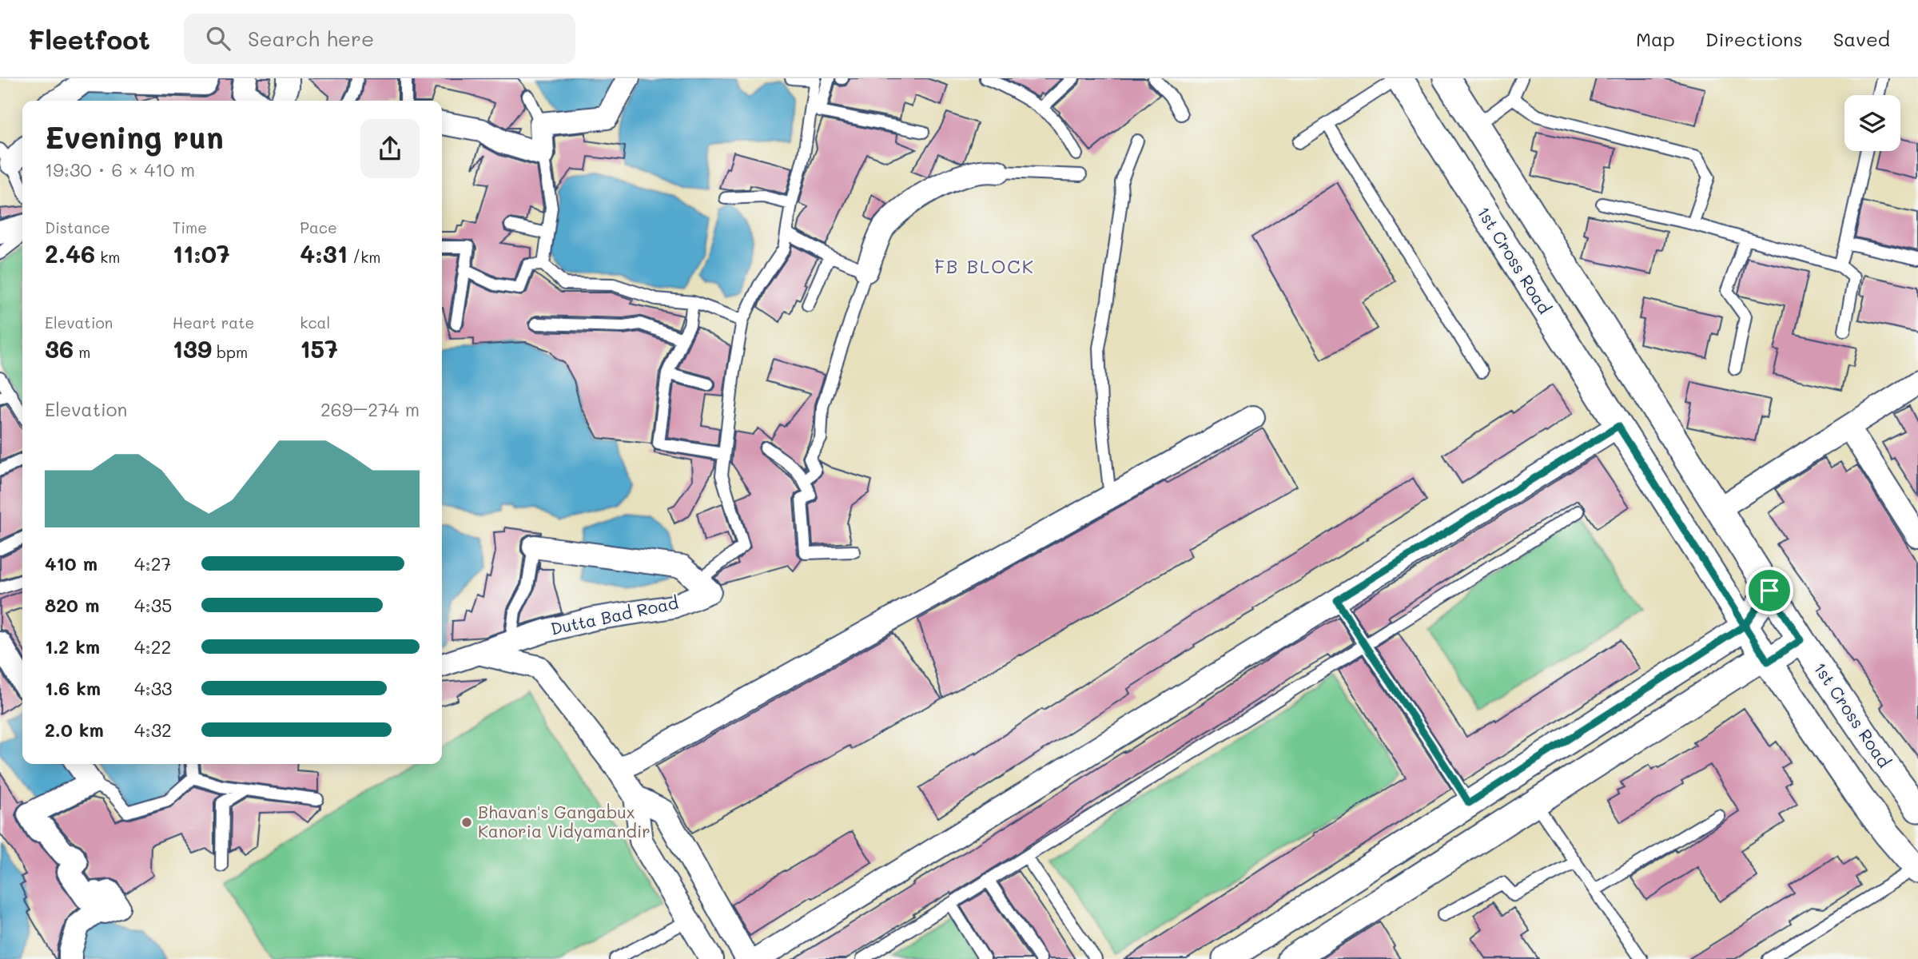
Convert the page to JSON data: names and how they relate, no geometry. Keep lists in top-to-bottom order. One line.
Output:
{"streets":{"street":["1st Cross Road","Dutta Bad Road"]},"districts":["FB BLOCK"],"places":["Bhavan's Gangabux Kanoria Vidyamandir"],"page":{"header":"Fleetfoot","search":"Search here","nav":["Map","Directions","Saved"],"heading":["Evening run","19:30 · 6 × 410 m"],"stats":[["Distance","2.46 km"],["Time","11:07"],["Pace","4:31 /km"],["Elevation","36 m"],["Heart rate","139 bpm"],["kcal","157"]],"chart":["Elevation","269–274 m"],"list":[{"name":"410 m","note":"4:27"},{"name":"820 m","note":"4:35"},{"name":"1.2 km","note":"4:22"},{"name":"1.6 km","note":"4:33"},{"name":"2.0 km","note":"4:32"}]}}
